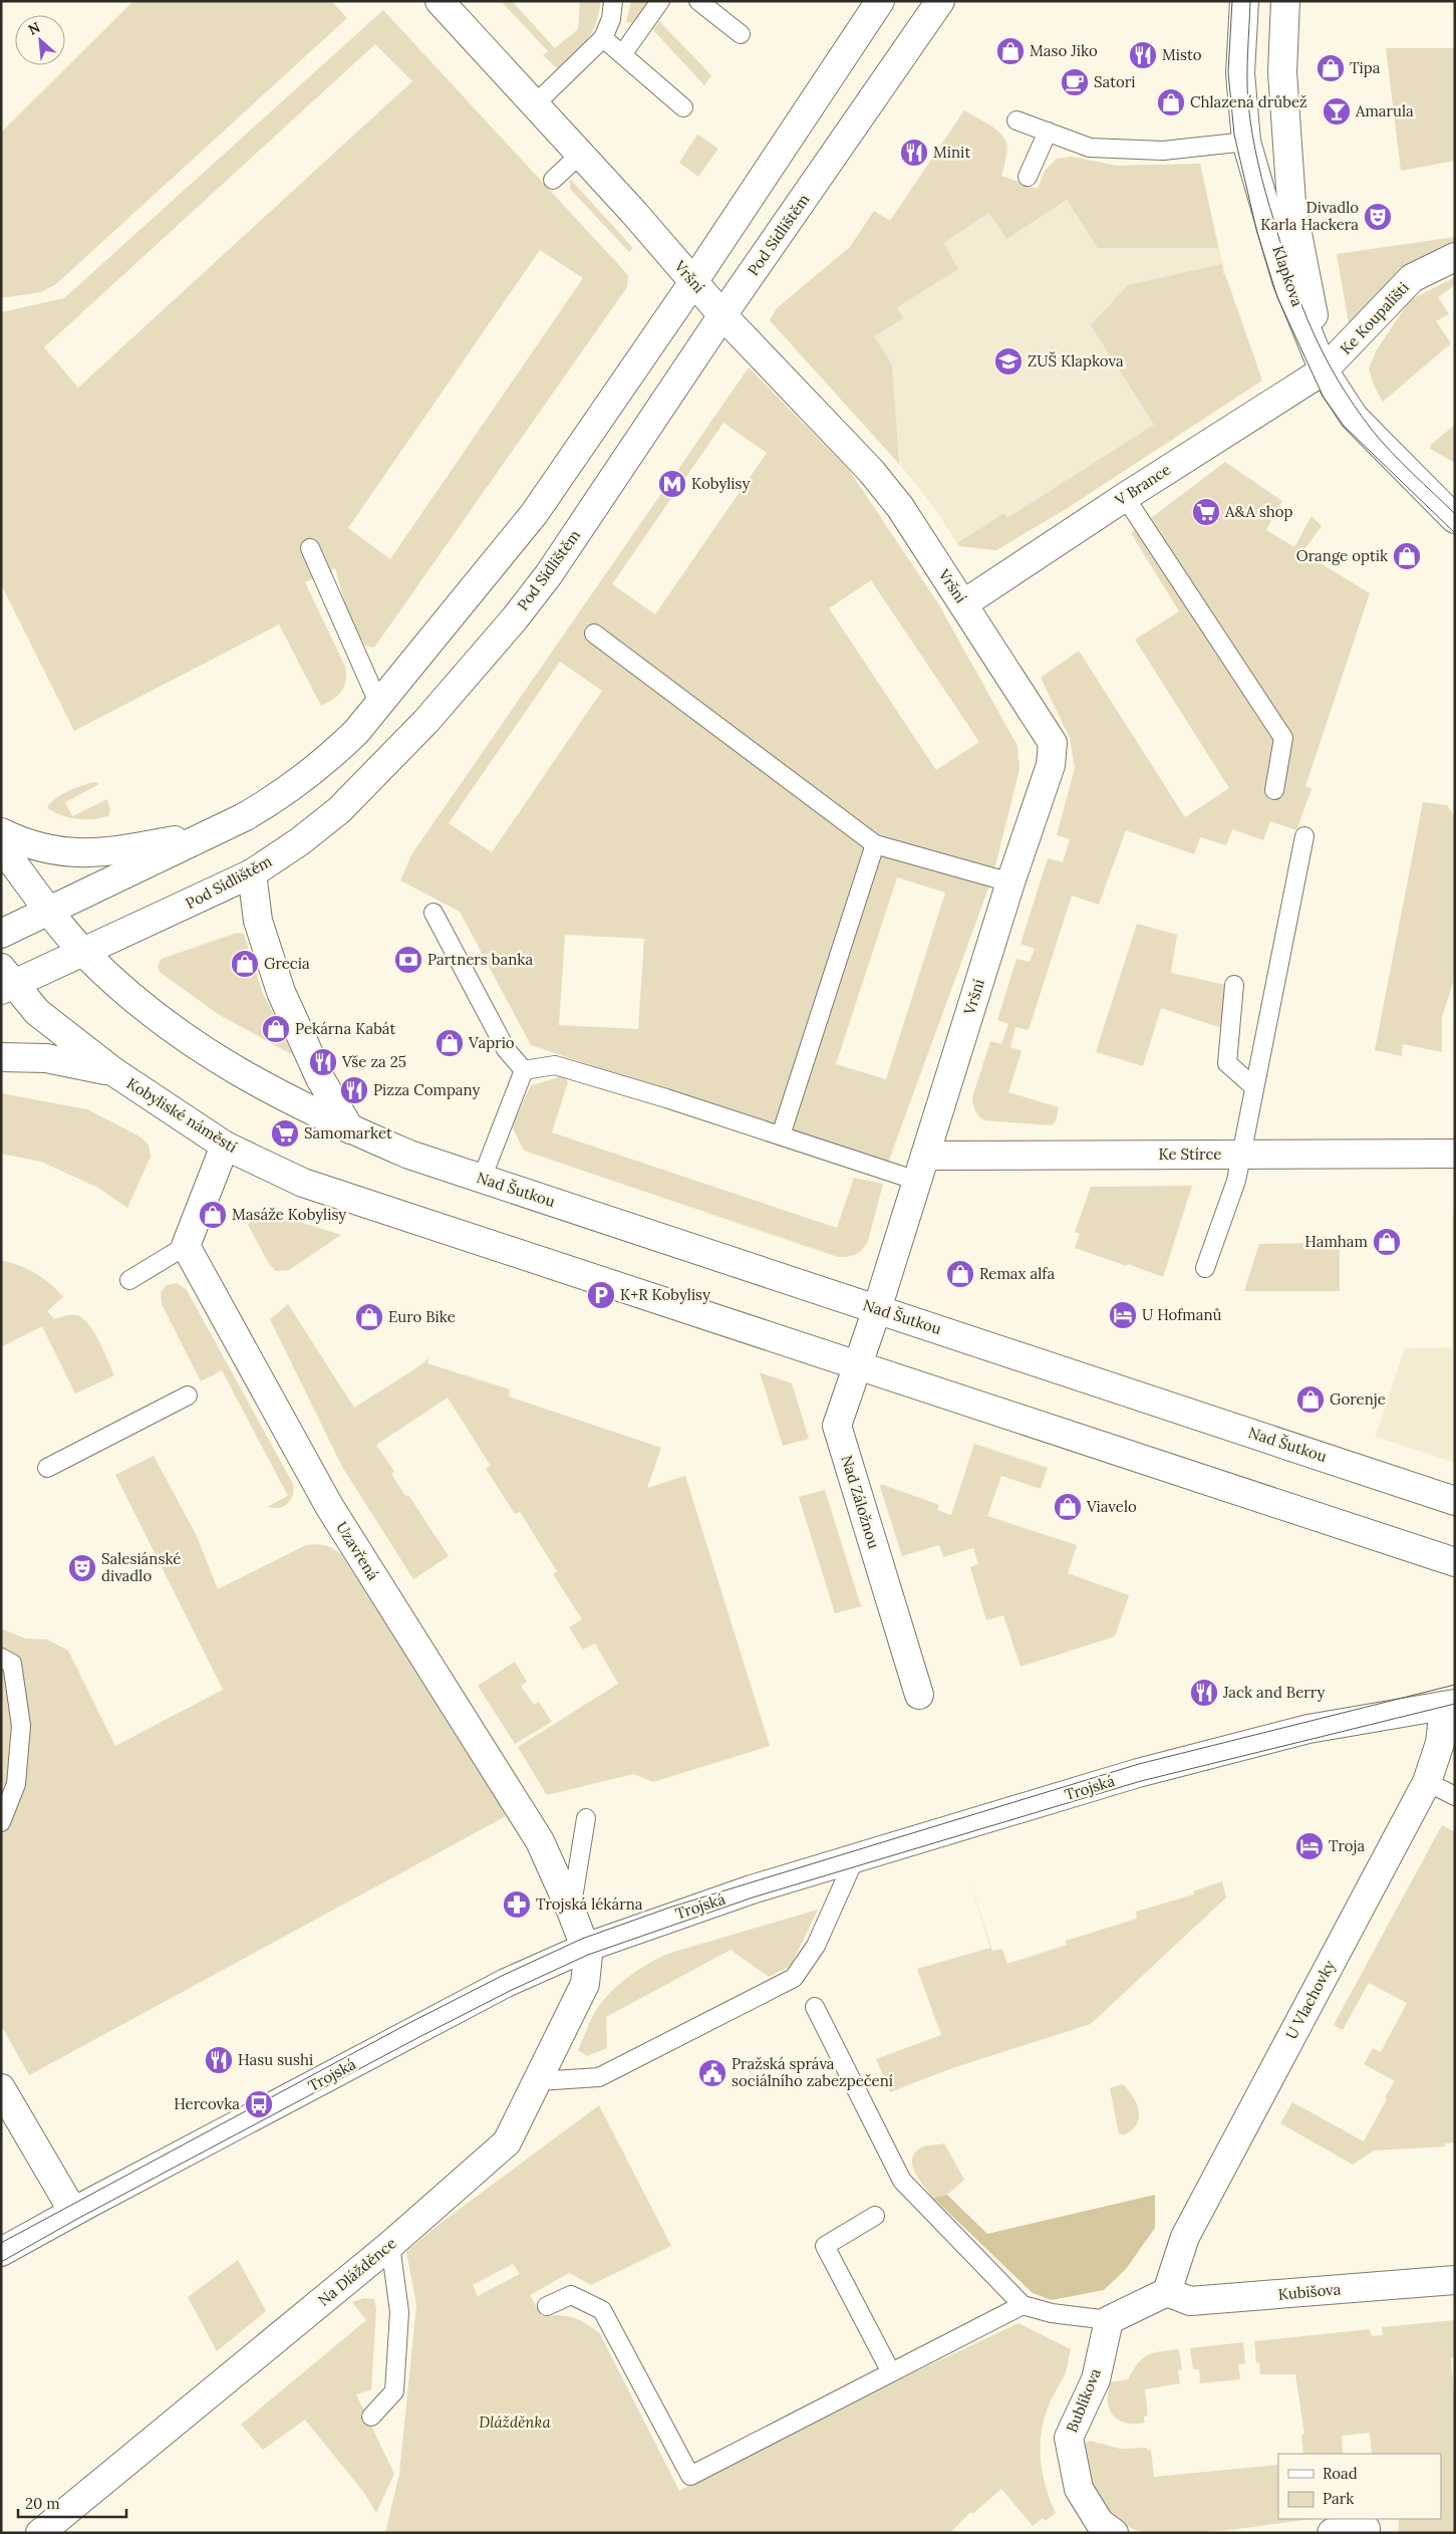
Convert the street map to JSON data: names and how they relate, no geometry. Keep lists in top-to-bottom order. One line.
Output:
{"streets":{"street":["Pod Sídlištěm","Klapkova","Vršní","Ke Koupališti","V Brance","Kobyliské náměstí","Ke Stírce","Nad Šutkou","Nad Záložnou","Uzavřená","Trojská","U Vlachovky","Na Dlážděnce","Kubišova","Bublíkova"]},"crossings":[["Pod Sídlištěm","Vršní"],["Pod Sídlištěm","Kobyliské náměstí"],["Klapkova","Ke Koupališti"],["Klapkova","V Brance"],["Vršní","V Brance"],["Vršní","Ke Stírce"],["Vršní","Nad Šutkou"],["Vršní","Nad Záložnou"],["Ke Koupališti","V Brance"],["Kobyliské náměstí","Nad Záložnou"],["Nad Šutkou","Nad Záložnou"],["Uzavřená","Trojská"],["Uzavřená","Na Dlážděnce"],["Trojská","U Vlachovky"],["Trojská","Na Dlážděnce"],["U Vlachovky","Kubišova"]],"parks":["Dlážděnka"],"places":{"shop":["Maso Jiko","Tipa","Chlazená drůbež","Orange optik","Grecia","Pekárna Kabát","Vaprio","Masáže Kobylisy","Hamham","Remax alfa","Euro Bike","Gorenje","Viavelo"],"restaurant":["Misto","Minit","Vše za 25","Pizza Company","Jack and Berry","Hasu sushi"],"cafe":["Satori"],"bar":["Amarula"],"theatre":["Divadlo Karla Hackera","Salesiánské divadlo"],"school or university":["ZUŠ Klapkova"],"metro station":["Kobylisy"],"supermarket":["A&A shop","Samomarket"],"bank":["Partners banka"],"parking":["K+R Kobylisy"],"hotel":["U Hofmanů","Troja"],"pharmacy":["Trojská lékárna"],"public building":["Pražská správa sociálního zabezpečení"],"bus stop":["Hercovka"]},"legend":["Road","Park"],"scale_bar":"20 m","north":"top left"}
